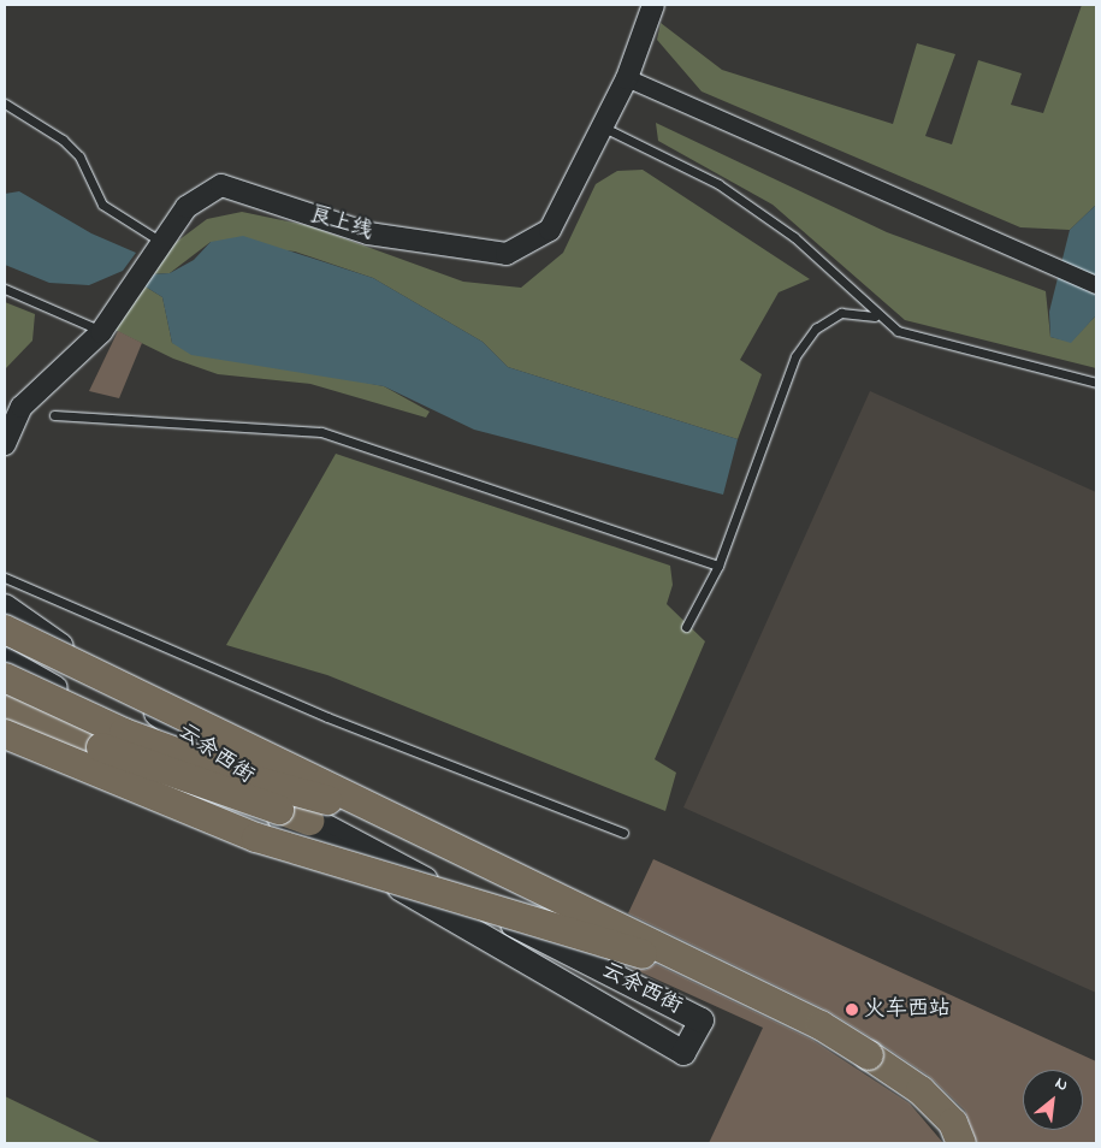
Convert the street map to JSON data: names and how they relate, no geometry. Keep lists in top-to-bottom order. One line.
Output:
{"streets":{"main road":["云余西街"],"street":["良上线"]},"places":["火车西站"],"north":"top right"}
